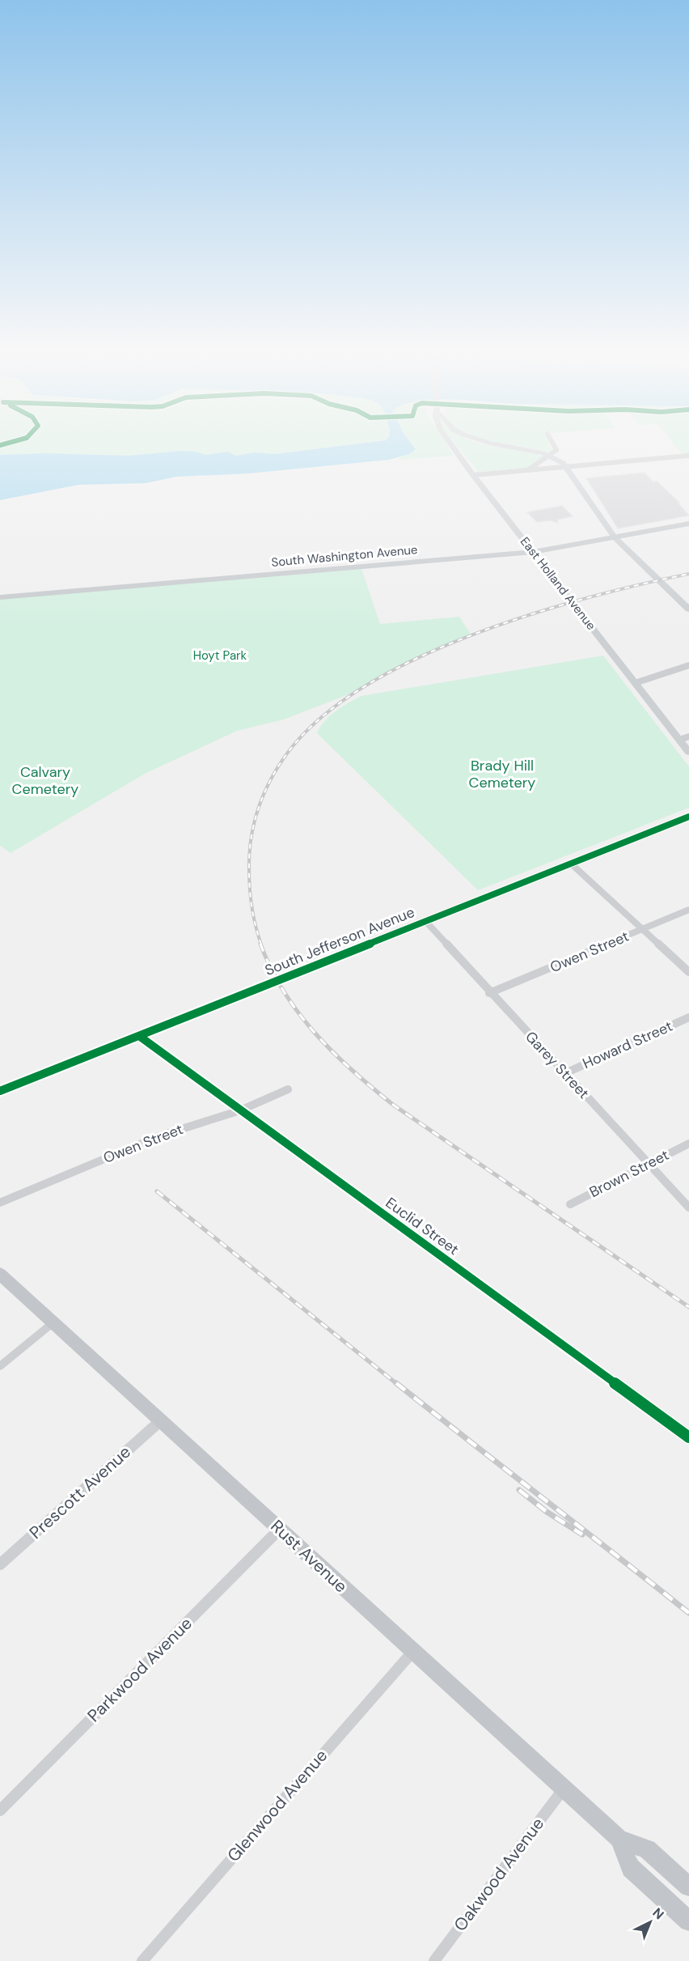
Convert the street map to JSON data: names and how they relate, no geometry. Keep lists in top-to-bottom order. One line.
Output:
{"streets":{"highway":["Rust Avenue"],"main road":["South Washington Avenue","East Holland Avenue"],"street":["South Jefferson Avenue","Owen Street","Howard Street","Garey Street","Brown Street","Euclid Street","Prescott Avenue","Parkwood Avenue","Glenwood Avenue","Oakwood Avenue"]},"crossings":[["South Washington Avenue","East Holland Avenue"],["South Jefferson Avenue","Garey Street"],["South Jefferson Avenue","Euclid Street"],["Owen Street","Garey Street"],["Owen Street","Euclid Street"],["Howard Street","Garey Street"],["Garey Street","Brown Street"],["Prescott Avenue","Rust Avenue"],["Rust Avenue","Parkwood Avenue"],["Rust Avenue","Glenwood Avenue"],["Rust Avenue","Oakwood Avenue"]],"parks":["Hoyt Park","Brady Hill Cemetery","Calvary Cemetery"],"north":"top right"}
